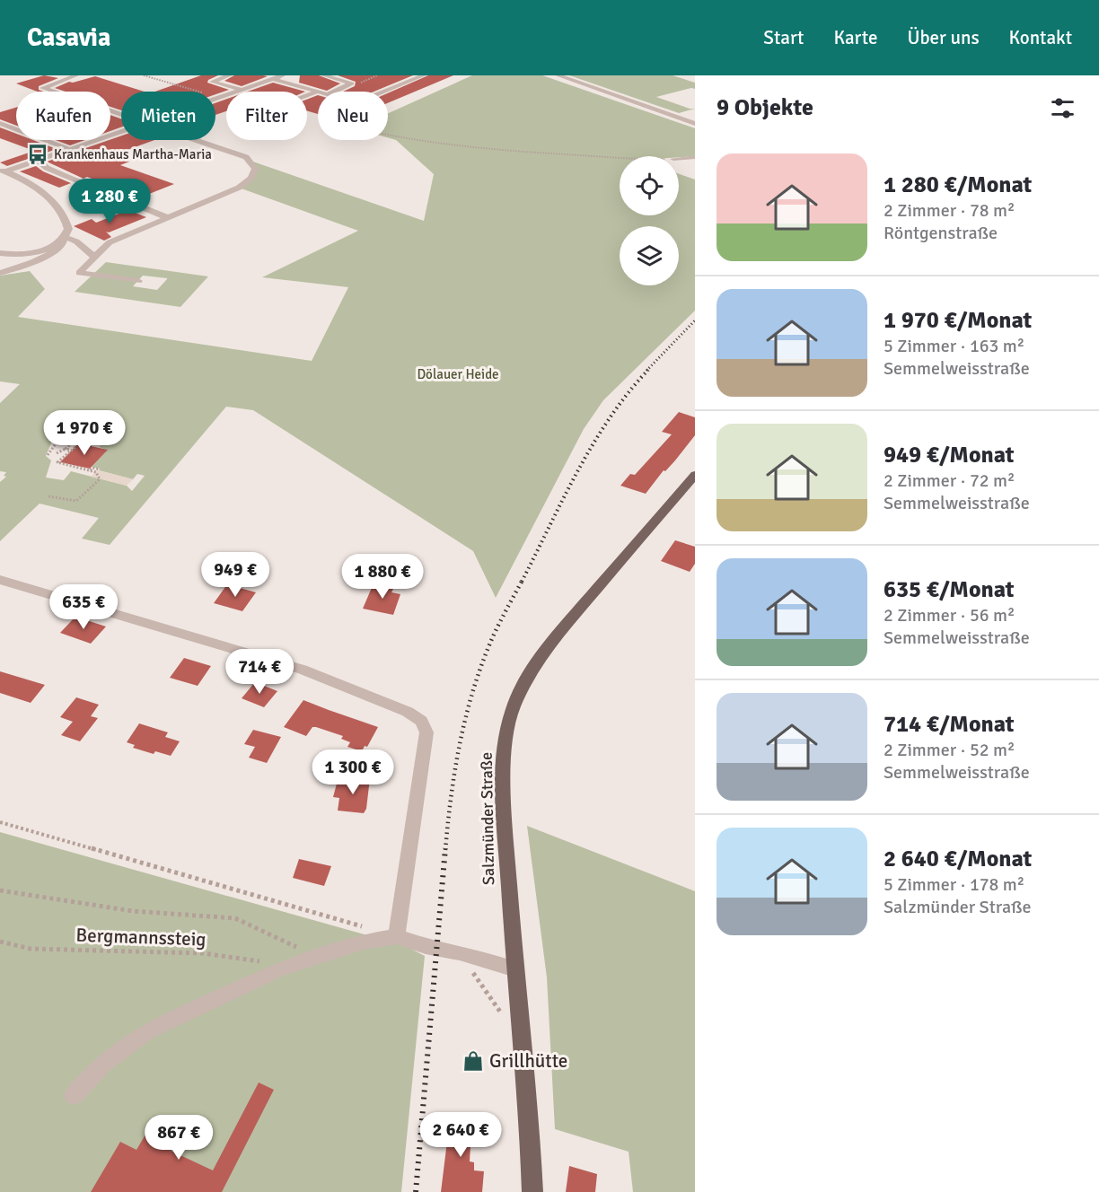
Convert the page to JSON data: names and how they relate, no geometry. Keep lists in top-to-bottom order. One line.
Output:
{"streets":{"main road":["Salzmünder Straße"],"path":["Bergmannssteig"]},"parks":["Dölauer Heide"],"places":{"bus stop":["Krankenhaus Martha-Maria"],"shop":["Grillhütte"]},"page":{"header":"Casavia","nav":["Start","Karte","Über uns","Kontakt"],"heading":"9 Objekte","chip":["Kaufen","Mieten","Filter","Neu"],"list":[{"name":"1 280 €/Monat","note":"2 Zimmer · 78 m² · Röntgenstraße"},{"name":"1 970 €/Monat","note":"5 Zimmer · 163 m² · Semmelweisstraße"},{"name":"949 €/Monat","note":"2 Zimmer · 72 m² · Semmelweisstraße"},{"name":"635 €/Monat","note":"2 Zimmer · 56 m² · Semmelweisstraße"},{"name":"714 €/Monat","note":"2 Zimmer · 52 m² · Semmelweisstraße"},{"name":"2 640 €/Monat","note":"5 Zimmer · 178 m² · Salzmünder Straße"}],"price":["1 280 €","1 970 €","949 €","1 880 €","635 €","714 €","1 300 €","2 640 €","867 €"]}}
